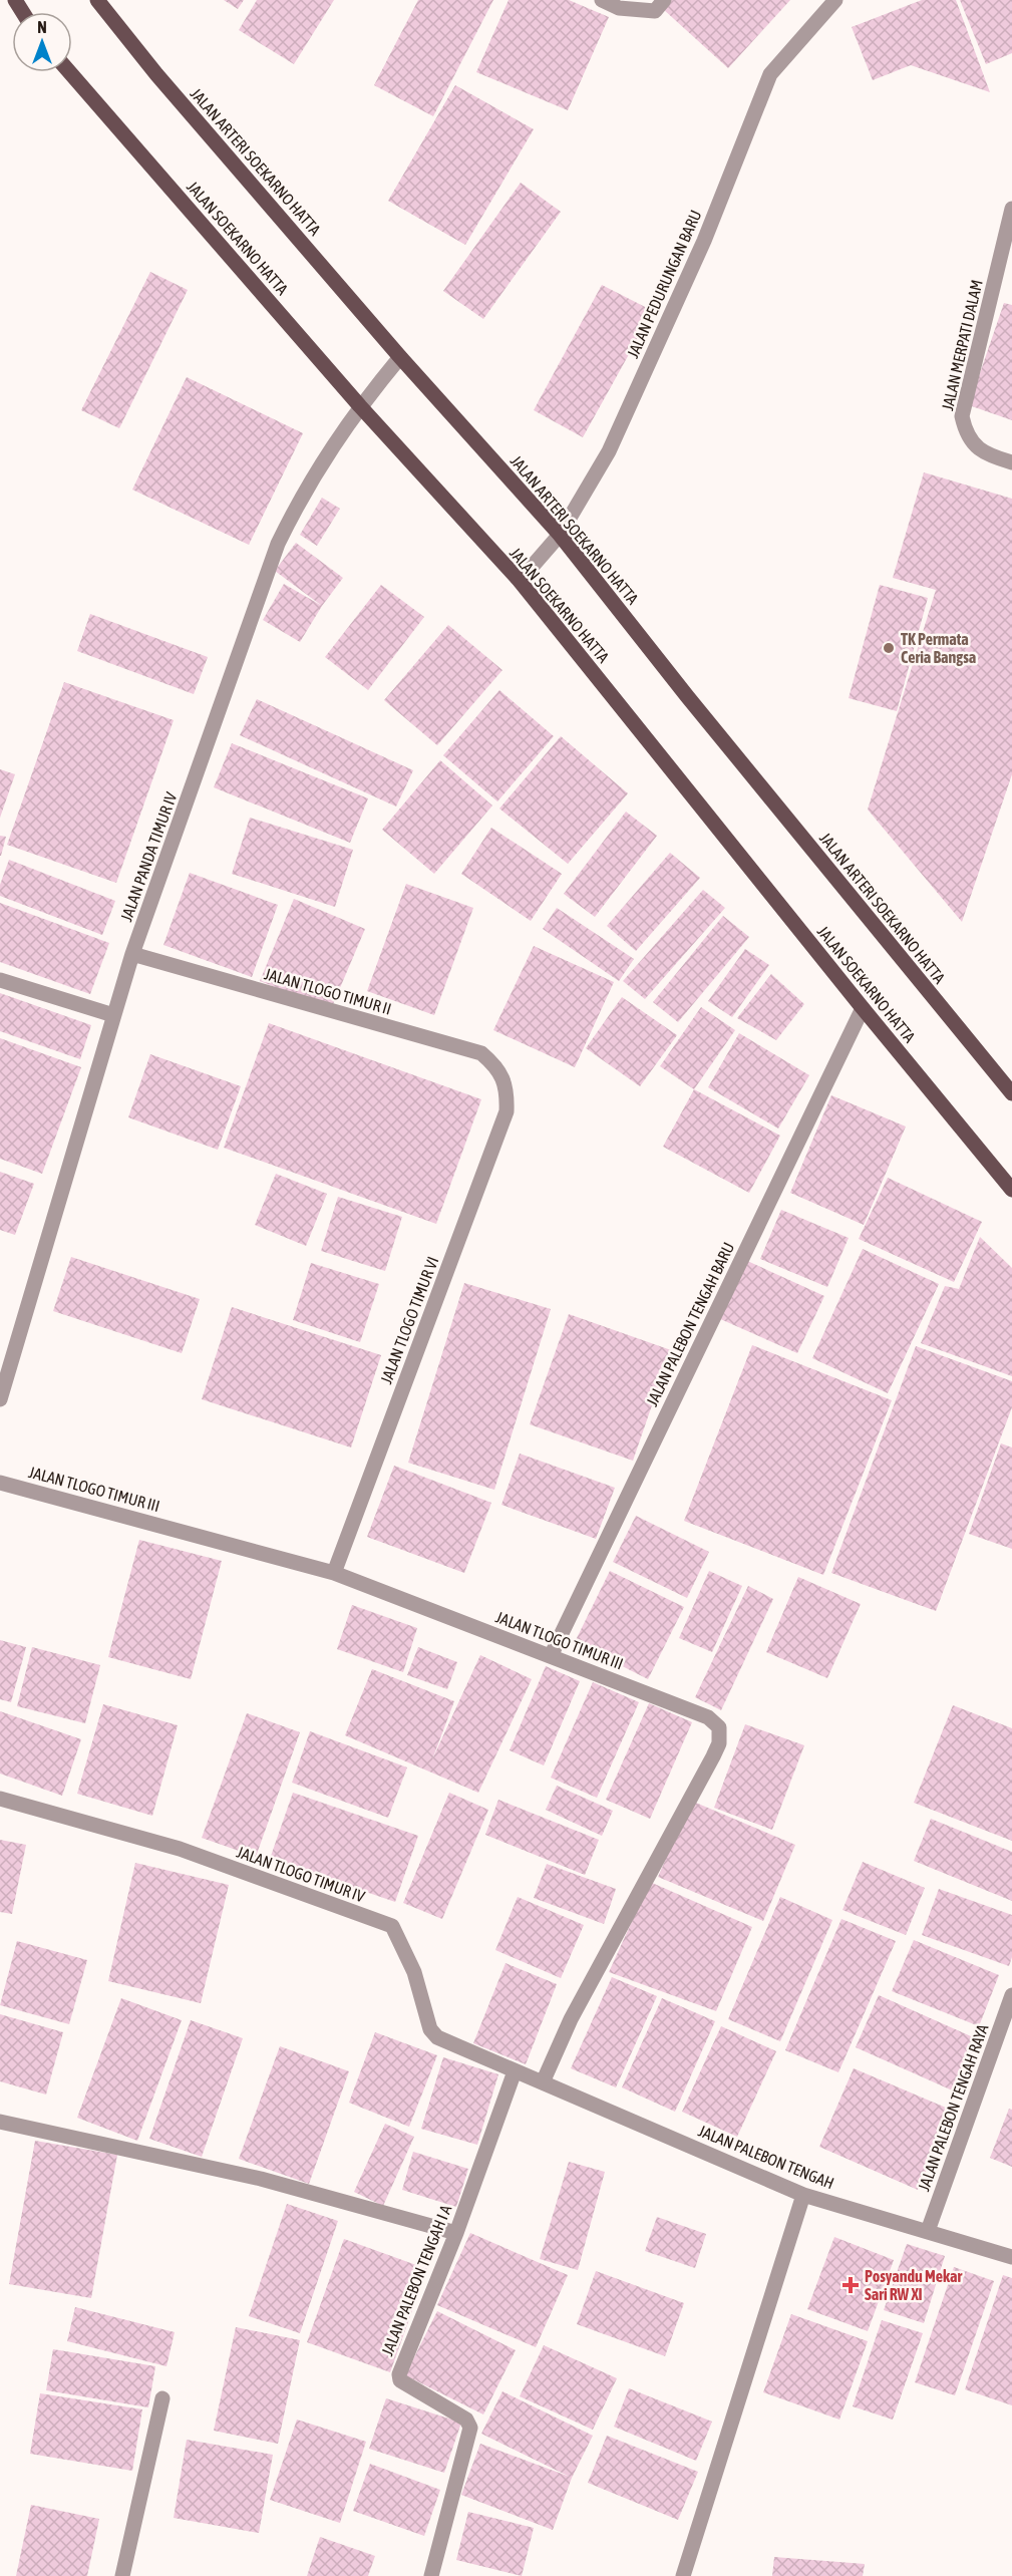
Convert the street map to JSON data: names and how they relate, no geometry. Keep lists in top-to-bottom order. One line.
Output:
{"streets":{"main road":["JALAN ARTERI SOEKARNO HATTA","JALAN SOEKARNO HATTA"],"street":["JALAN PEDURUNGAN BARU","JALAN MERPATI DALAM","JALAN PANDA TIMUR IV","JALAN TLOGO TIMUR II","JALAN TLOGO TIMUR VI","JALAN PALEBON TENGAH BARU","JALAN TLOGO TIMUR III","JALAN TLOGO TIMUR IV","JALAN PALEBON TENGAH RAYA","JALAN PALEBON TENGAH","JALAN PALEBON TENGAH I A"]},"crossings":[["JALAN ARTERI SOEKARNO HATTA","JALAN PEDURUNGAN BARU"],["JALAN ARTERI SOEKARNO HATTA","JALAN PANDA TIMUR IV"],["JALAN SOEKARNO HATTA","JALAN PEDURUNGAN BARU"],["JALAN SOEKARNO HATTA","JALAN PANDA TIMUR IV"],["JALAN SOEKARNO HATTA","JALAN PALEBON TENGAH BARU"],["JALAN PANDA TIMUR IV","JALAN TLOGO TIMUR II"],["JALAN TLOGO TIMUR II","JALAN TLOGO TIMUR VI"],["JALAN TLOGO TIMUR VI","JALAN TLOGO TIMUR III"],["JALAN PALEBON TENGAH BARU","JALAN TLOGO TIMUR III"],["JALAN TLOGO TIMUR III","JALAN PALEBON TENGAH"],["JALAN TLOGO TIMUR IV","JALAN PALEBON TENGAH"],["JALAN TLOGO TIMUR IV","JALAN PALEBON TENGAH I A"],["JALAN PALEBON TENGAH RAYA","JALAN PALEBON TENGAH"],["JALAN PALEBON TENGAH","JALAN PALEBON TENGAH I A"]],"places":{"other":["TK Permata Ceria Bangsa"],"health":["Posyandu Mekar Sari RW XI"]},"north":"top"}
